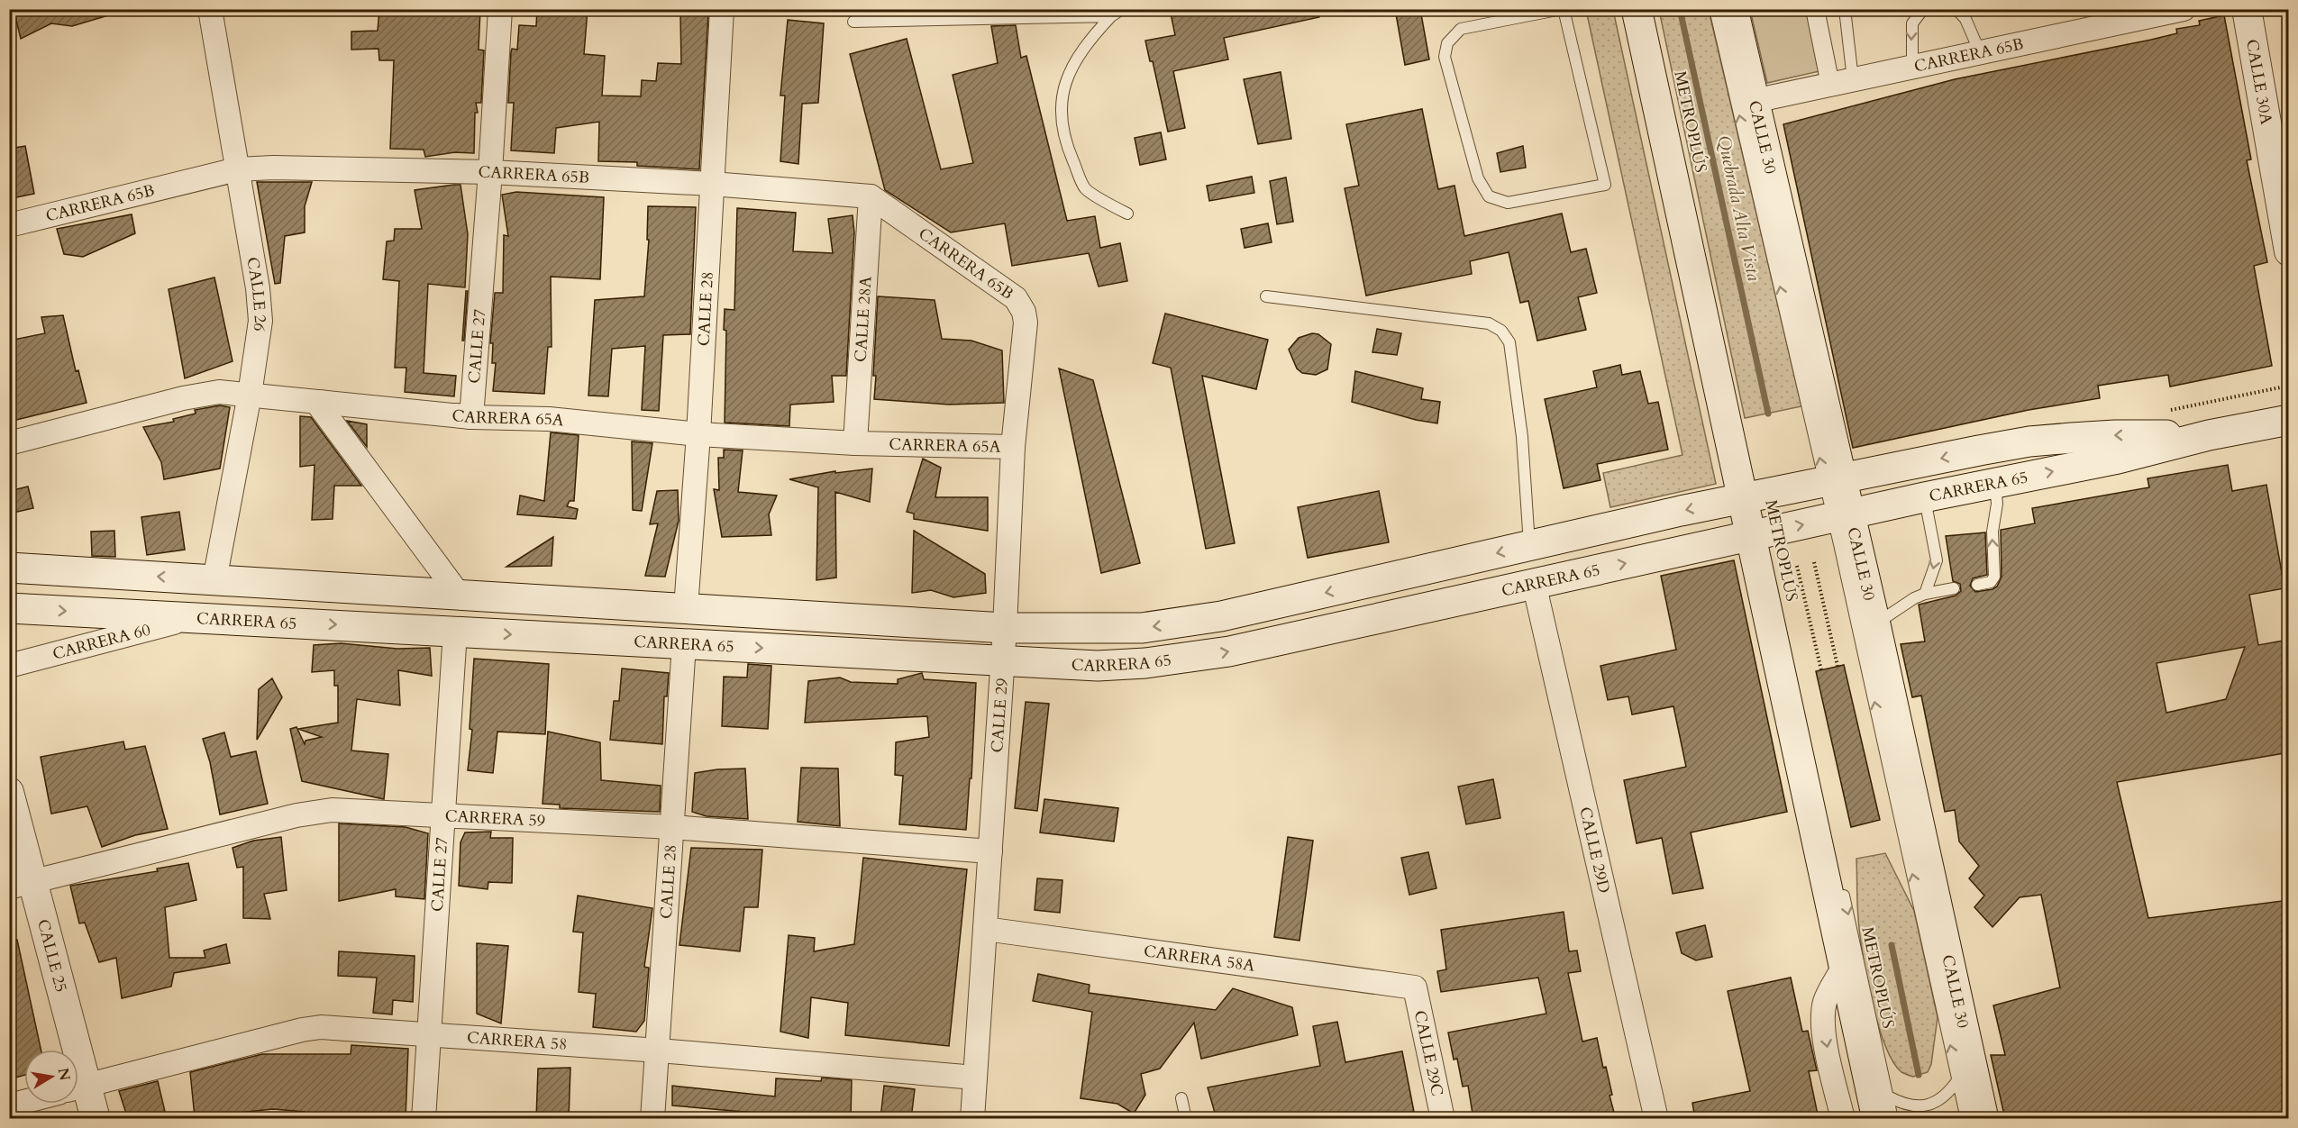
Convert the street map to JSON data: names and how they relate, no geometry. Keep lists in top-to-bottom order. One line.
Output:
{"streets":{"main road":["CALLE 30","CARRERA 65"],"street":["CARRERA 65B","CALLE 30A","CALLE 26","CALLE 28","CALLE 28A","CALLE 27","CARRERA 65A","CARRERA 60","CALLE 29","CARRERA 59","CALLE 29D","CALLE 25","CARRERA 58A","CARRERA 58","CALLE 29C"],"lane":["METROPLÚS"]},"crossings":[["CARRERA 65B","CALLE 30"],["CARRERA 65B","CALLE 26"],["CARRERA 65B","CALLE 28"],["CARRERA 65B","CALLE 28A"],["CARRERA 65B","CALLE 27"],["CARRERA 65B","CALLE 29"],["METROPLÚS","CARRERA 65"],["CALLE 30","CARRERA 65"],["CALLE 26","CARRERA 65A"],["CALLE 26","CARRERA 65"],["CALLE 28","CARRERA 65A"],["CALLE 28","CARRERA 65"],["CALLE 28","CARRERA 59"],["CALLE 28","CARRERA 58"],["CALLE 28A","CARRERA 65A"],["CALLE 27","CARRERA 65A"],["CALLE 27","CARRERA 65"],["CALLE 27","CARRERA 59"],["CALLE 27","CARRERA 58"],["CARRERA 65A","CALLE 29"],["CARRERA 65","CARRERA 60"],["CARRERA 65","CALLE 29"],["CARRERA 65","CALLE 29D"],["CALLE 29","CARRERA 59"],["CALLE 29","CARRERA 58A"],["CALLE 29","CARRERA 58"],["CARRERA 59","CALLE 25"],["CARRERA 58A","CALLE 29C"]],"water":["Quebrada Alta Vista"],"north":"right"}
